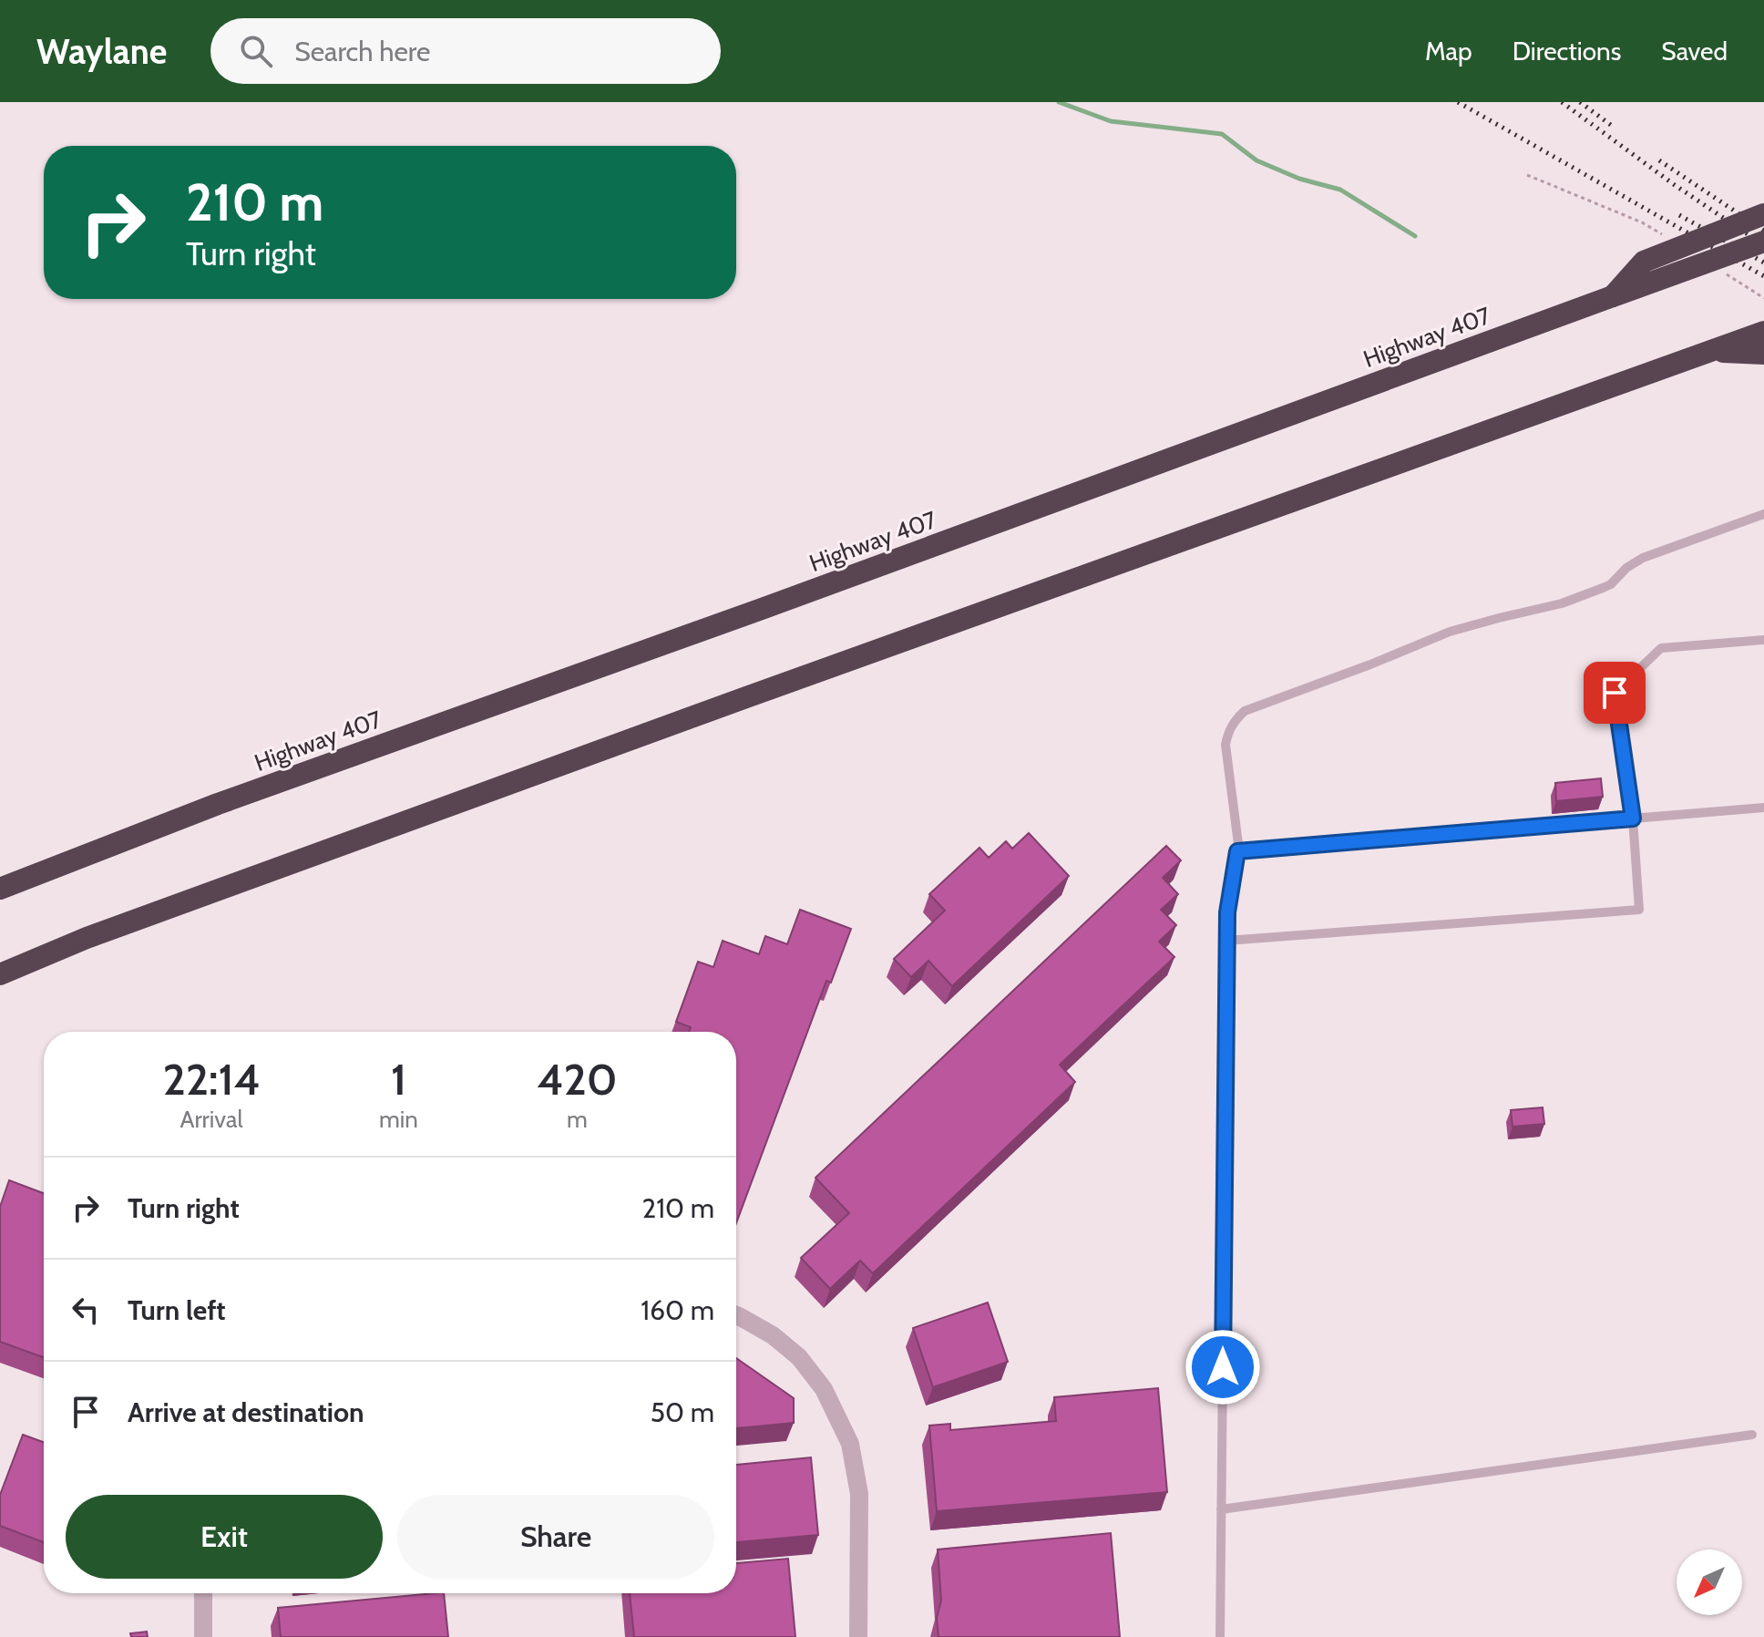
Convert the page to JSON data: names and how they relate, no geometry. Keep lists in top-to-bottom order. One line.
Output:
{"streets":{"highway":["Highway 407"]},"north":"bottom left","page":{"header":"Waylane","search":"Search here","nav":["Map","Directions","Saved"],"turn":["210 m","Turn right"],"eta":["22:14","Arrival","1","min","420","m"],"list":[{"name":"Turn right","value":"210 m"},{"name":"Turn left","value":"160 m"},{"name":"Arrive at destination","value":"50 m"}],"buttons":["Exit","Share"]}}
